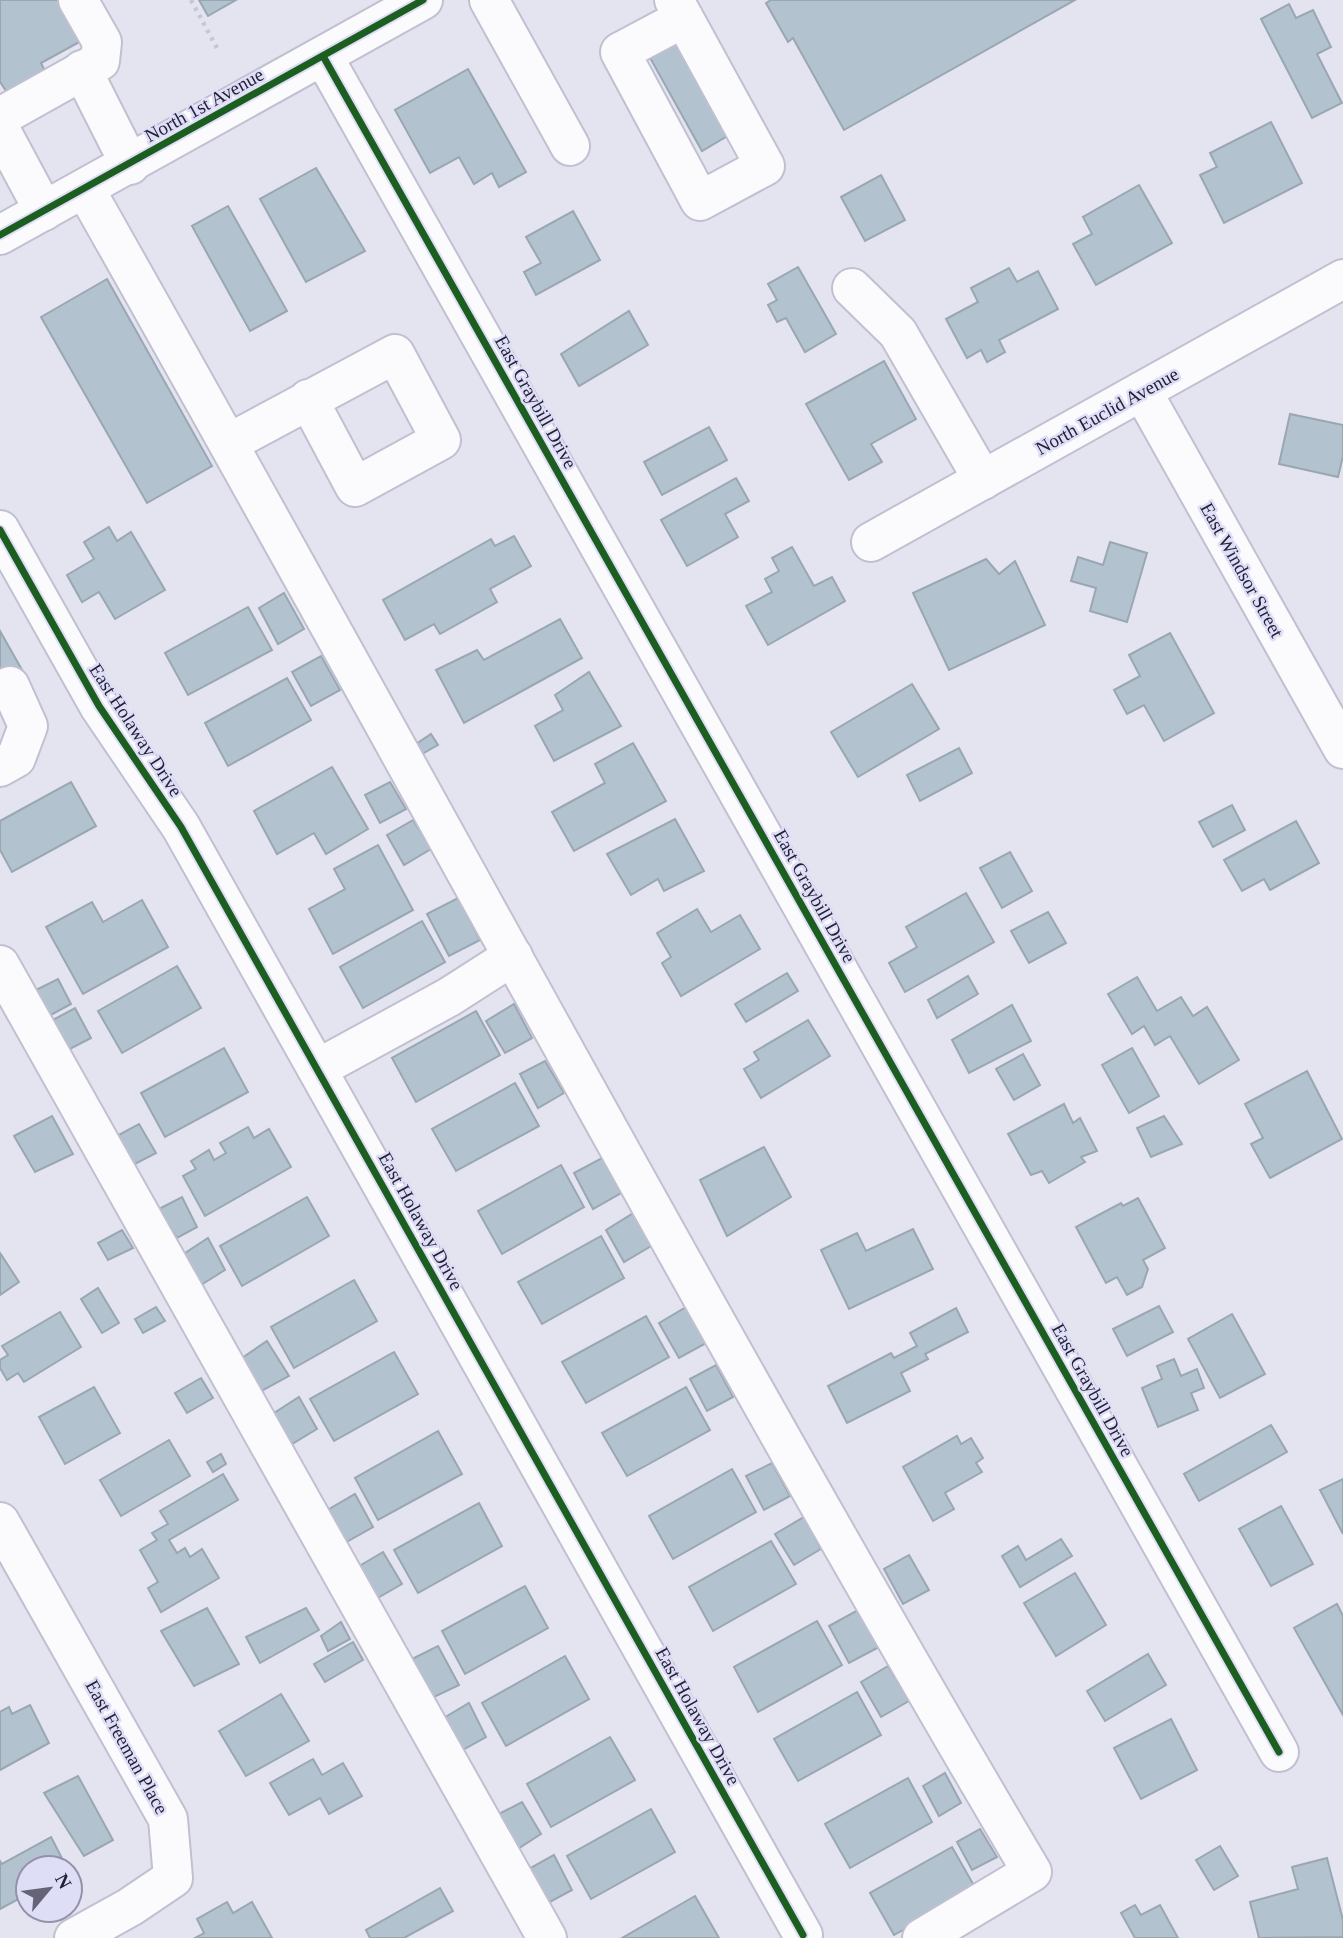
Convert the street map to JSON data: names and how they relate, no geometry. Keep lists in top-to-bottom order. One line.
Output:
{"streets":{"street":["North 1st Avenue","East Graybill Drive","North Euclid Avenue","East Windsor Street","East Holaway Drive","East Freeman Place"]},"crossings":[["North 1st Avenue","East Graybill Drive"],["North Euclid Avenue","East Windsor Street"]],"north":"top right"}
